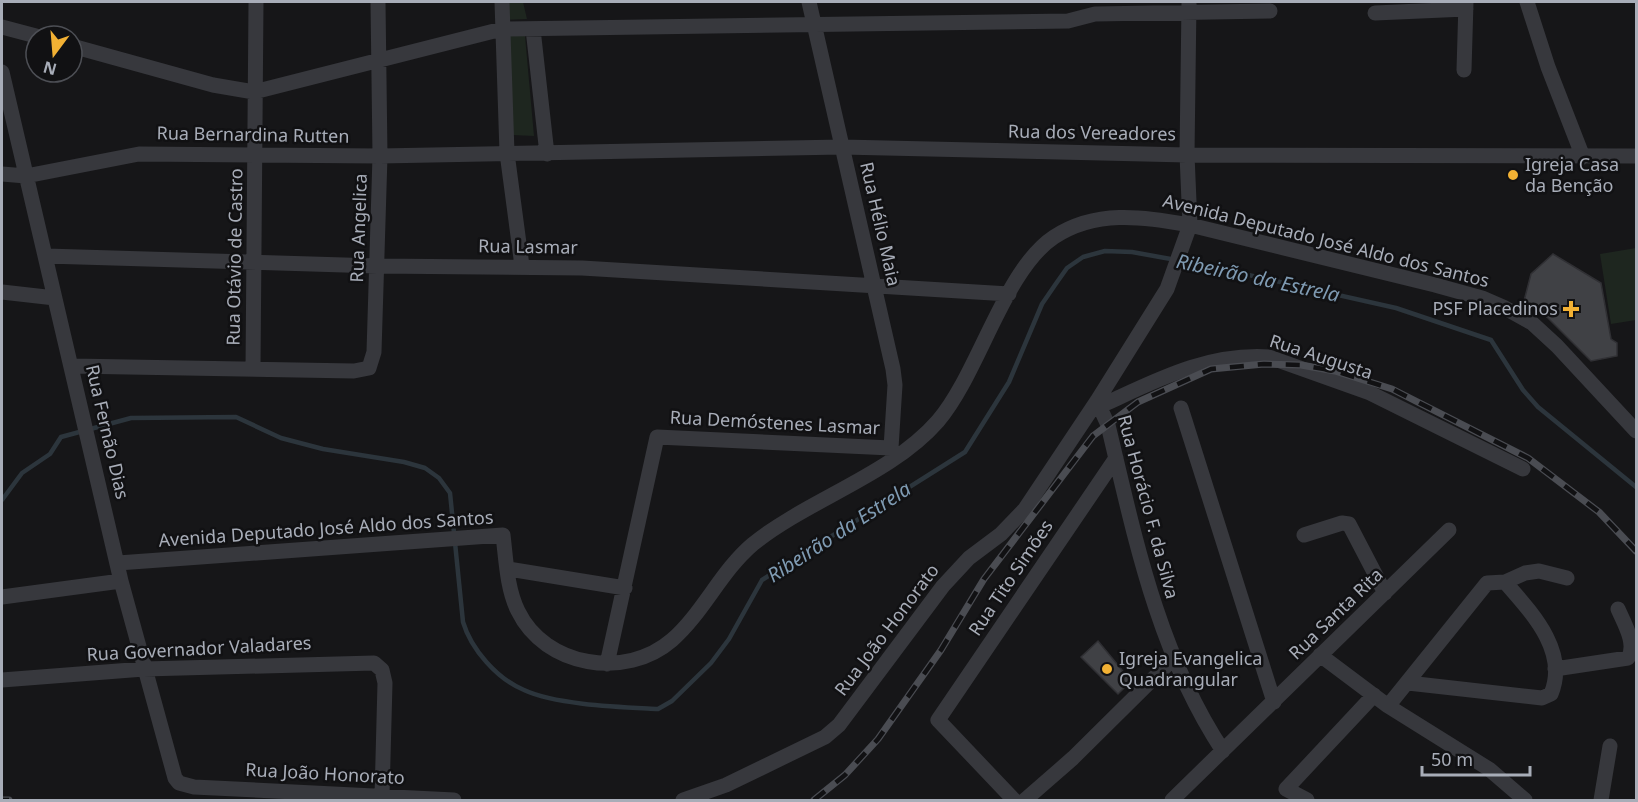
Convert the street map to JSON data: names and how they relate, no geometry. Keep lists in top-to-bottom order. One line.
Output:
{"streets":{"street":["Rua dos Vereadores","Rua Bernardina Rutten","Rua Hélio Maia","Rua Angelica","Avenida Deputado José Aldo dos Santos","Rua Lasmar","Rua Otávio de Castro","Rua Augusta","Rua Demóstenes Lasmar","Rua Fernão Dias","Rua Horácio F. da Silva","Rua Tito Simões","Rua Santa Rita","Rua João Honorato","Rua Governador Valadares"]},"crossings":[["Rua dos Vereadores","Rua Bernardina Rutten"],["Rua dos Vereadores","Rua Hélio Maia"],["Rua Bernardina Rutten","Rua Angelica"],["Rua Bernardina Rutten","Rua Otávio de Castro"],["Rua Bernardina Rutten","Rua Fernão Dias"],["Rua Hélio Maia","Avenida Deputado José Aldo dos Santos"],["Rua Hélio Maia","Rua Lasmar"],["Rua Hélio Maia","Rua Demóstenes Lasmar"],["Rua Angelica","Rua Lasmar"],["Rua Angelica","Rua Otávio de Castro"],["Avenida Deputado José Aldo dos Santos","Rua Lasmar"],["Avenida Deputado José Aldo dos Santos","Rua Demóstenes Lasmar"],["Avenida Deputado José Aldo dos Santos","Rua Fernão Dias"],["Avenida Deputado José Aldo dos Santos","Rua João Honorato"],["Rua Lasmar","Rua Otávio de Castro"],["Rua Lasmar","Rua Fernão Dias"],["Rua Augusta","Rua Horácio F. da Silva"],["Rua Augusta","Rua João Honorato"],["Rua Fernão Dias","Rua João Honorato"],["Rua Fernão Dias","Rua Governador Valadares"],["Rua Horácio F. da Silva","Rua Tito Simões"],["Rua Horácio F. da Silva","Rua Santa Rita"],["Rua Horácio F. da Silva","Rua João Honorato"],["Rua João Honorato","Rua Governador Valadares"]],"water":["Ribeirão da Estrela"],"places":{"other":["Igreja Casa da Benção","Igreja Evangelica Quadrangular"],"health":["PSF Placedinos"]},"scale_bar":"50 m","north":"bottom"}
